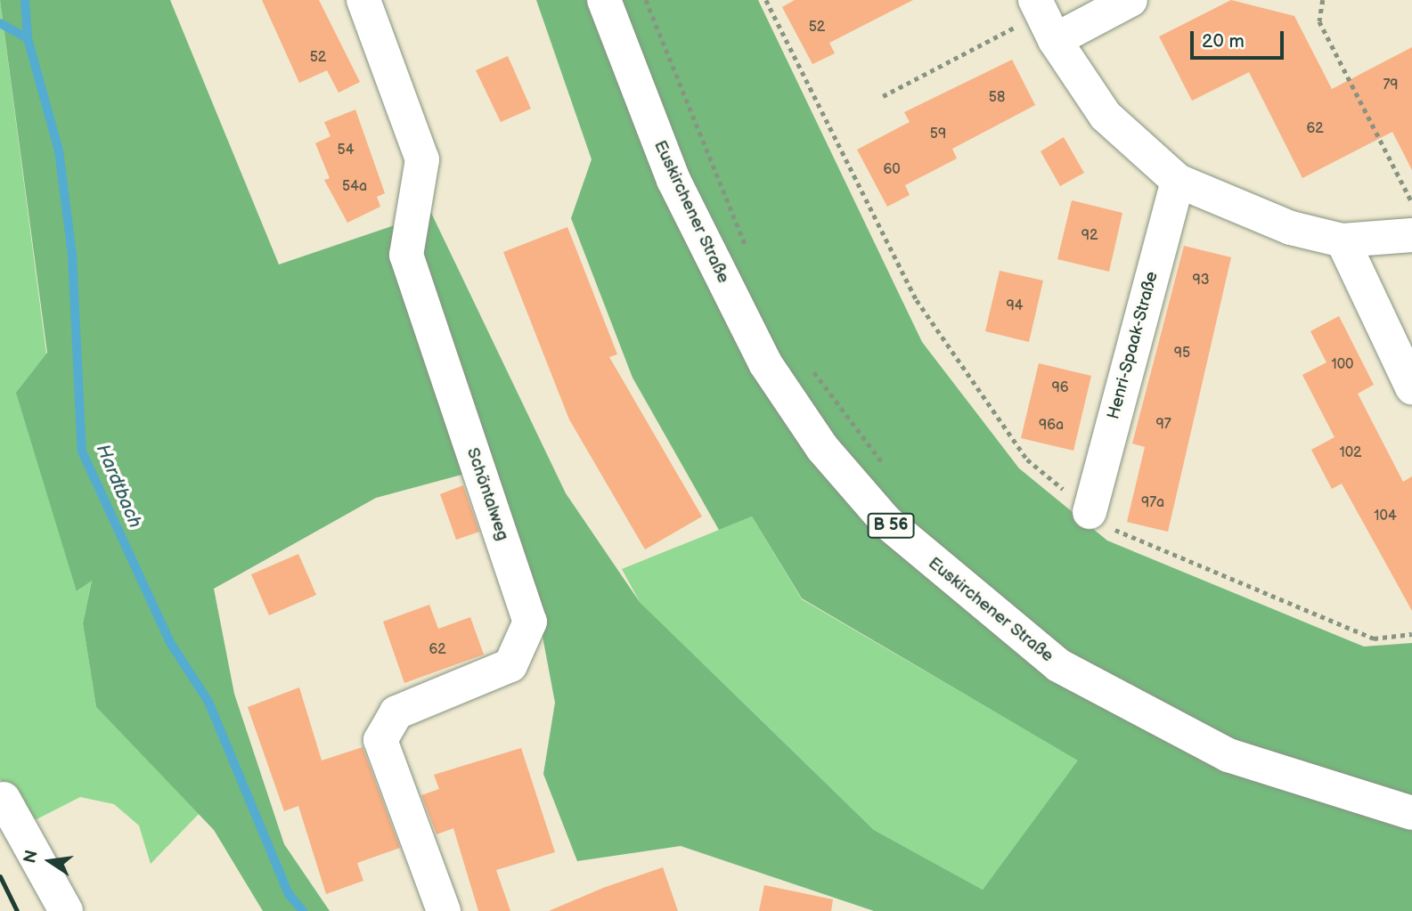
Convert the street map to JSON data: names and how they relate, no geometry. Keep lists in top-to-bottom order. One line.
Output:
{"streets":{"main road":["Euskirchener Straße","Henri-Spaak-Straße","Schöntalweg","B 56"]},"water":["Hardtbach"],"house_numbers":["52","52","79","58","62","59","54","60","54a","92","93","94","95","100","96","97","96a","102","97a","104","62"],"scale_bar":"20 m","north":"left"}
